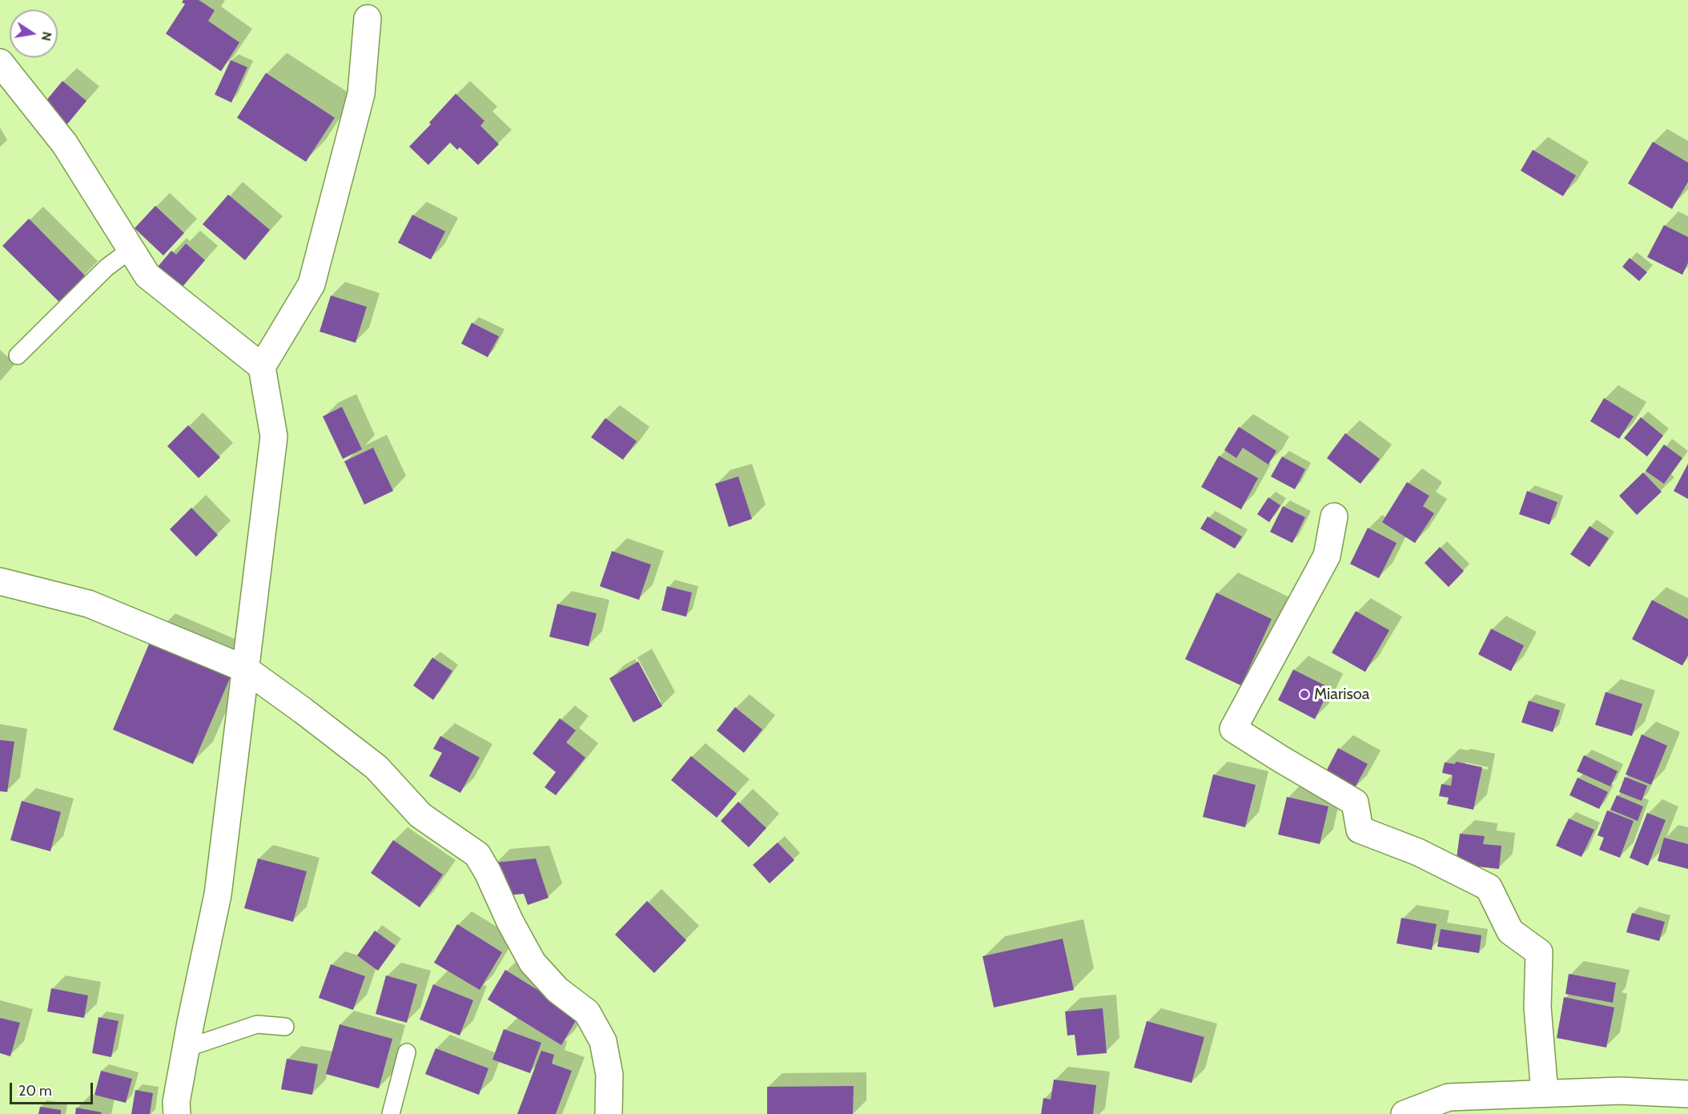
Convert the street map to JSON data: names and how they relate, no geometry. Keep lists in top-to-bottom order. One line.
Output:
{"places":["Miarisoa"],"scale_bar":"20 m","north":"right"}
